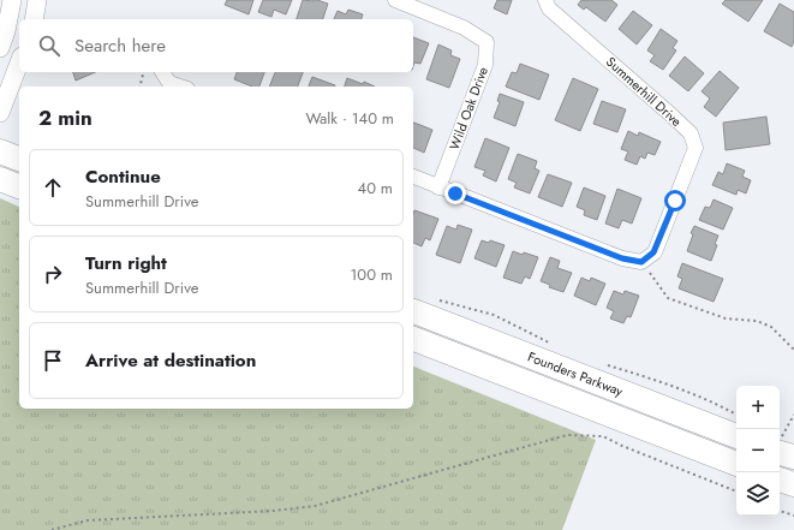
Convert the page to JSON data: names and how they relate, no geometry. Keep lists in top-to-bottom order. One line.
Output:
{"streets":{"highway":["Founders Parkway"],"street":["Summerhill Drive","Wild Oak Drive"]},"page":{"search":"Search here","heading":["2 min","Walk · 140 m"],"list":[["Continue","Summerhill Drive","40 m"],["Turn right","Summerhill Drive","100 m"],"Arrive at destination"],"map_buttons":["+","−"]}}
